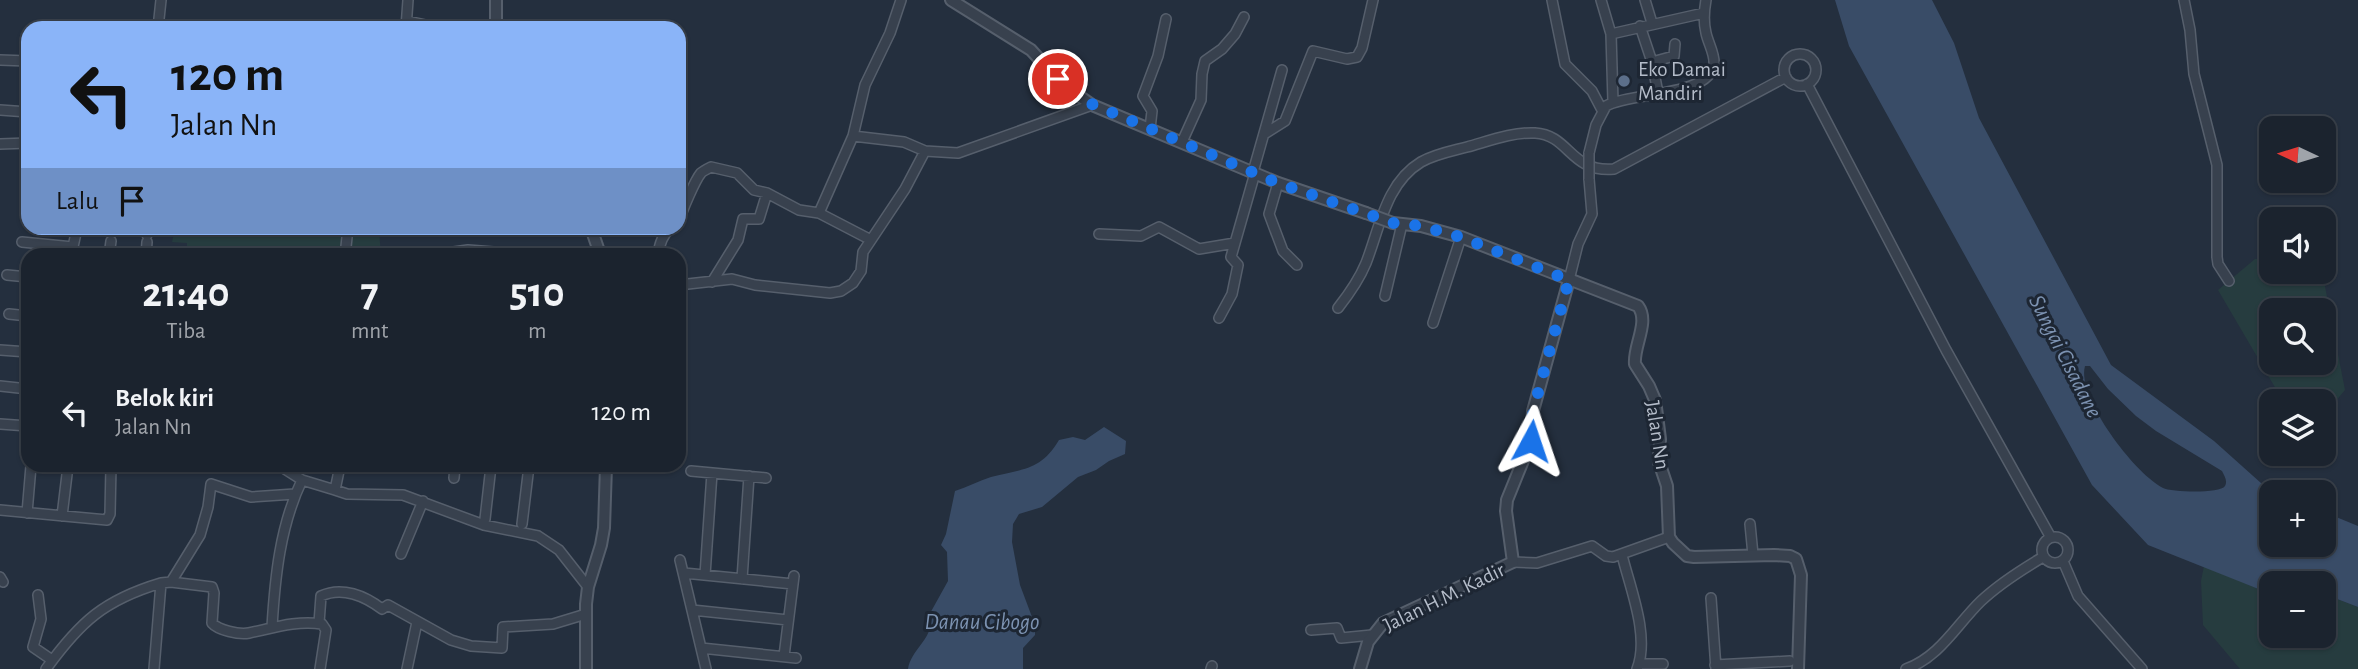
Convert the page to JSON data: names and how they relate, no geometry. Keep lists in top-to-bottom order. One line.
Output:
{"streets":{"street":["Jalan Nn","Jalan H.M. Kadir"]},"crossings":[["Jalan Nn","Jalan H.M. Kadir"]],"water":["Sungai Cisadane","Danau Cibogo"],"places":["Eko Damai Mandiri"],"north":"left","page":{"turn":["120 m","Jalan Nn"],"map_buttons":["+","−"],"then":"Lalu","eta":["21:40","Tiba","7","mnt","510","m"],"list":[{"name":"Belok kiri","note":"Jalan Nn","value":"120 m"}]}}
